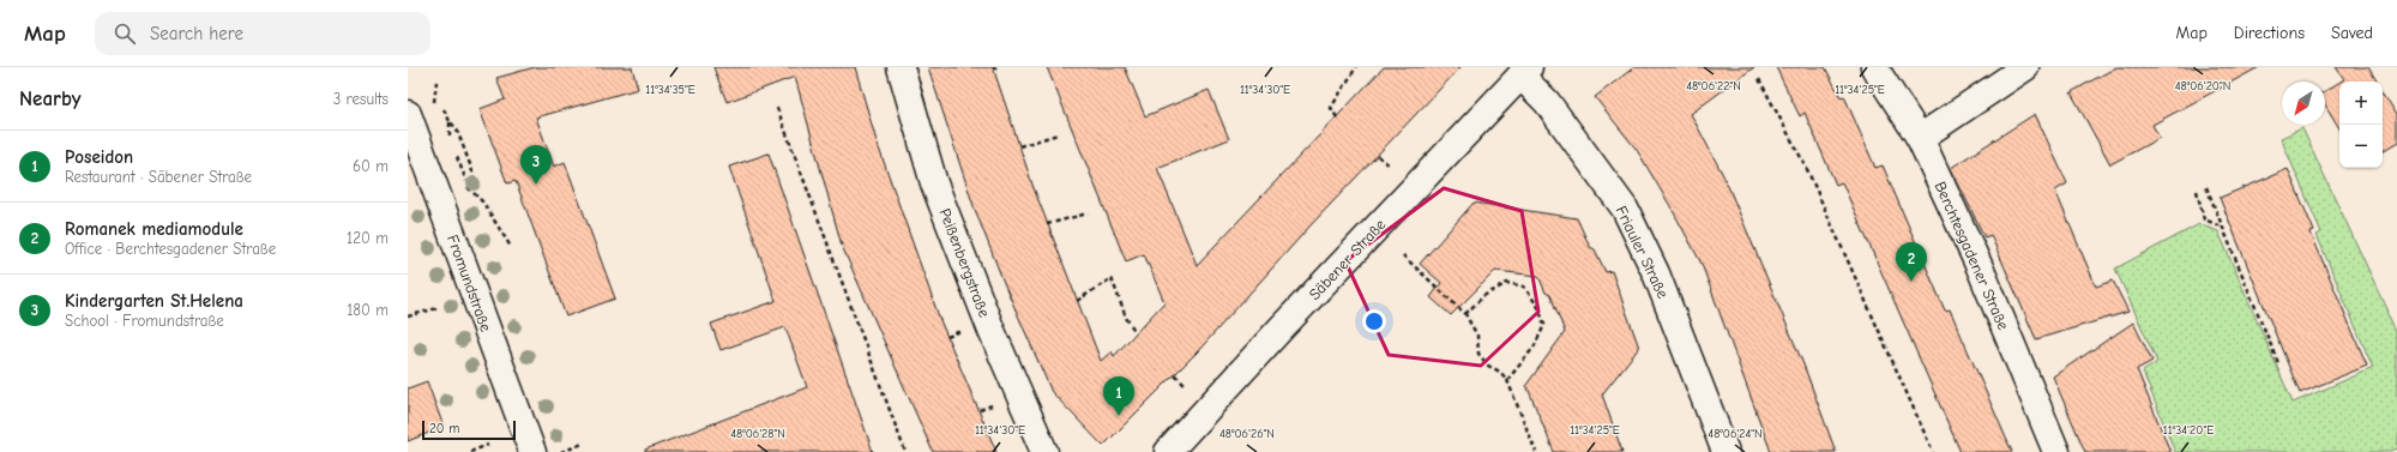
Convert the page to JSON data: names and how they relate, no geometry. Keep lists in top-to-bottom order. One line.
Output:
{"streets":{"street":["Friauler Straße","Berchtesgadener Straße","Säbener Straße","Peißenbergstraße","Fromundstraße"]},"crossings":[["Friauler Straße","Säbener Straße"]],"scale_bar":"20 m","north":"bottom left","page":{"header":"Map","search":"Search here","nav":["Map","Directions","Saved"],"heading":["Nearby","3 results"],"map_buttons":["+","−"],"list":[{"mark":"1","name":"Poseidon","note":"Restaurant · Säbener Straße","value":"60 m"},{"mark":"2","name":"Romanek mediamodule","note":"Office · Berchtesgadener Straße","value":"120 m"},{"mark":"3","name":"Kindergarten St.Helena","note":"School · Fromundstraße","value":"180 m"}],"pins":["3","2","1"],"scale":"20 m"},"coordinates":["48°06'20\"N","48°06'22\"N","11°34'35\"E","11°34'30\"E","11°34'25\"E","11°34'20\"E","48°06'28\"N","48°06'26\"N","48°06'24\"N"]}
